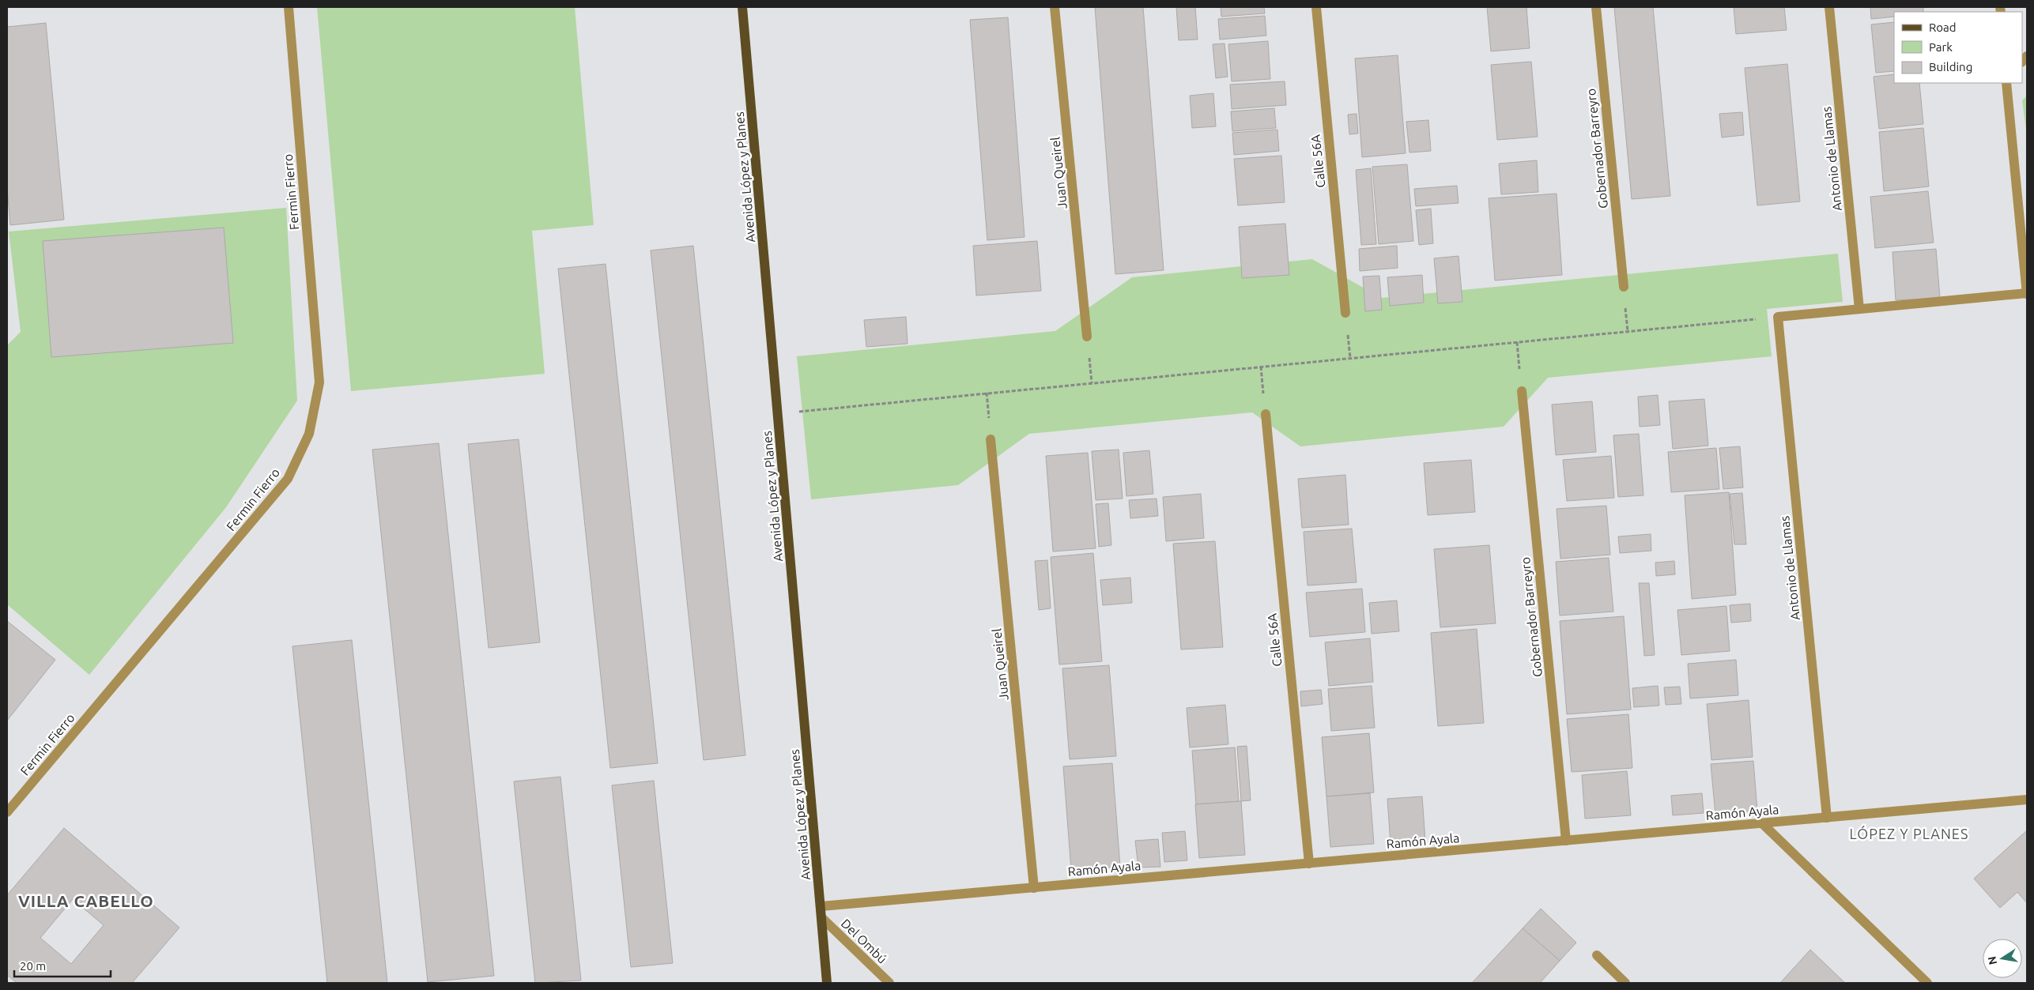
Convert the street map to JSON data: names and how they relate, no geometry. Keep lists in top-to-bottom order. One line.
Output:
{"streets":{"main road":["Avenida López y Planes"],"street":["Gobernador Barreyro","Antonio de Llamas","Calle 56A","Juan Queirel","Fermin Fierro","Ramón Ayala","Del Ombú"]},"crossings":[["Gobernador Barreyro","Ramón Ayala"],["Antonio de Llamas","Ramón Ayala"],["Calle 56A","Ramón Ayala"],["Juan Queirel","Ramón Ayala"],["Avenida López y Planes","Ramón Ayala"],["Avenida López y Planes","Del Ombú"]],"districts":["LÓPEZ Y PLANES","VILLA CABELLO"],"legend":["Road","Park","Building"],"scale_bar":"20 m","north":"left"}
